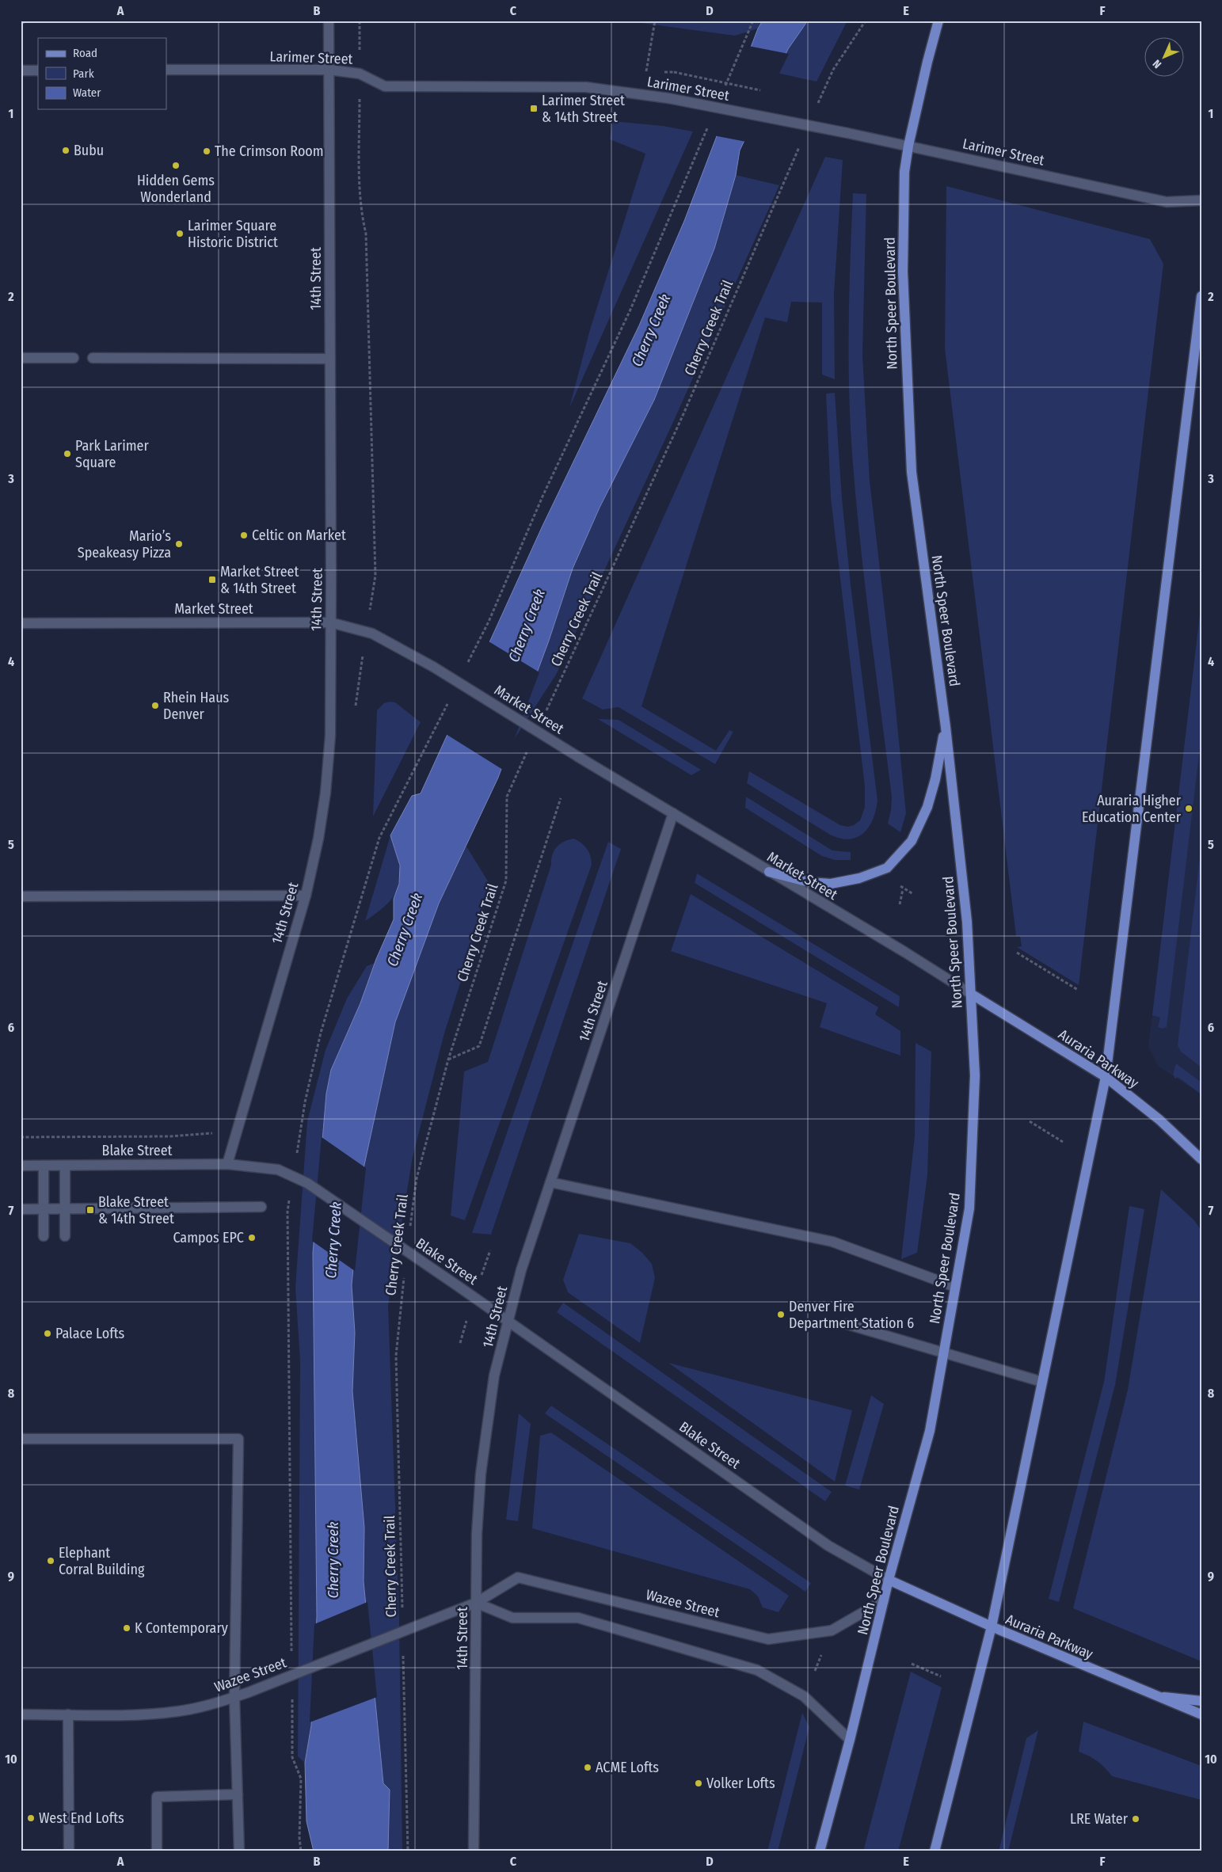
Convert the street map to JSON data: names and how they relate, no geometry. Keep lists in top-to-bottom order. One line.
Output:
{"streets":{"main road":["North Speer Boulevard","Auraria Parkway"],"street":["Larimer Street","14th Street","Market Street","Blake Street","Wazee Street"],"path":["Cherry Creek Trail"]},"crossings":[["Larimer Street","14th Street"],["Larimer Street","North Speer Boulevard"],["14th Street","Market Street"],["14th Street","Blake Street"],["14th Street","Wazee Street"],["North Speer Boulevard","Market Street"],["North Speer Boulevard","Auraria Parkway"],["North Speer Boulevard","Blake Street"],["North Speer Boulevard","Wazee Street"],["Market Street","Auraria Parkway"],["Auraria Parkway","Blake Street"]],"water":["Cherry Creek"],"places":{"transit":["Larimer Street & 14th Street","Market Street & 14th Street","Blake Street & 14th Street"],"other":["Bubu","The Crimson Room","Hidden Gems Wonderland","Larimer Square Historic District","Park Larimer Square","Celtic on Market","Mario’s Speakeasy Pizza","Rhein Haus Denver","Auraria Higher Education Center","Campos EPC","Denver Fire Department Station 6","Palace Lofts","Elephant Corral Building","K Contemporary","ACME Lofts","Volker Lofts","West End Lofts","LRE Water"]},"legend":["Road","Park","Water"],"north":"bottom left","grid":{"columns":["A","B","C","D","E","F"],"rows":["1","2","3","4","5","6","7","8","9","10"]}}
